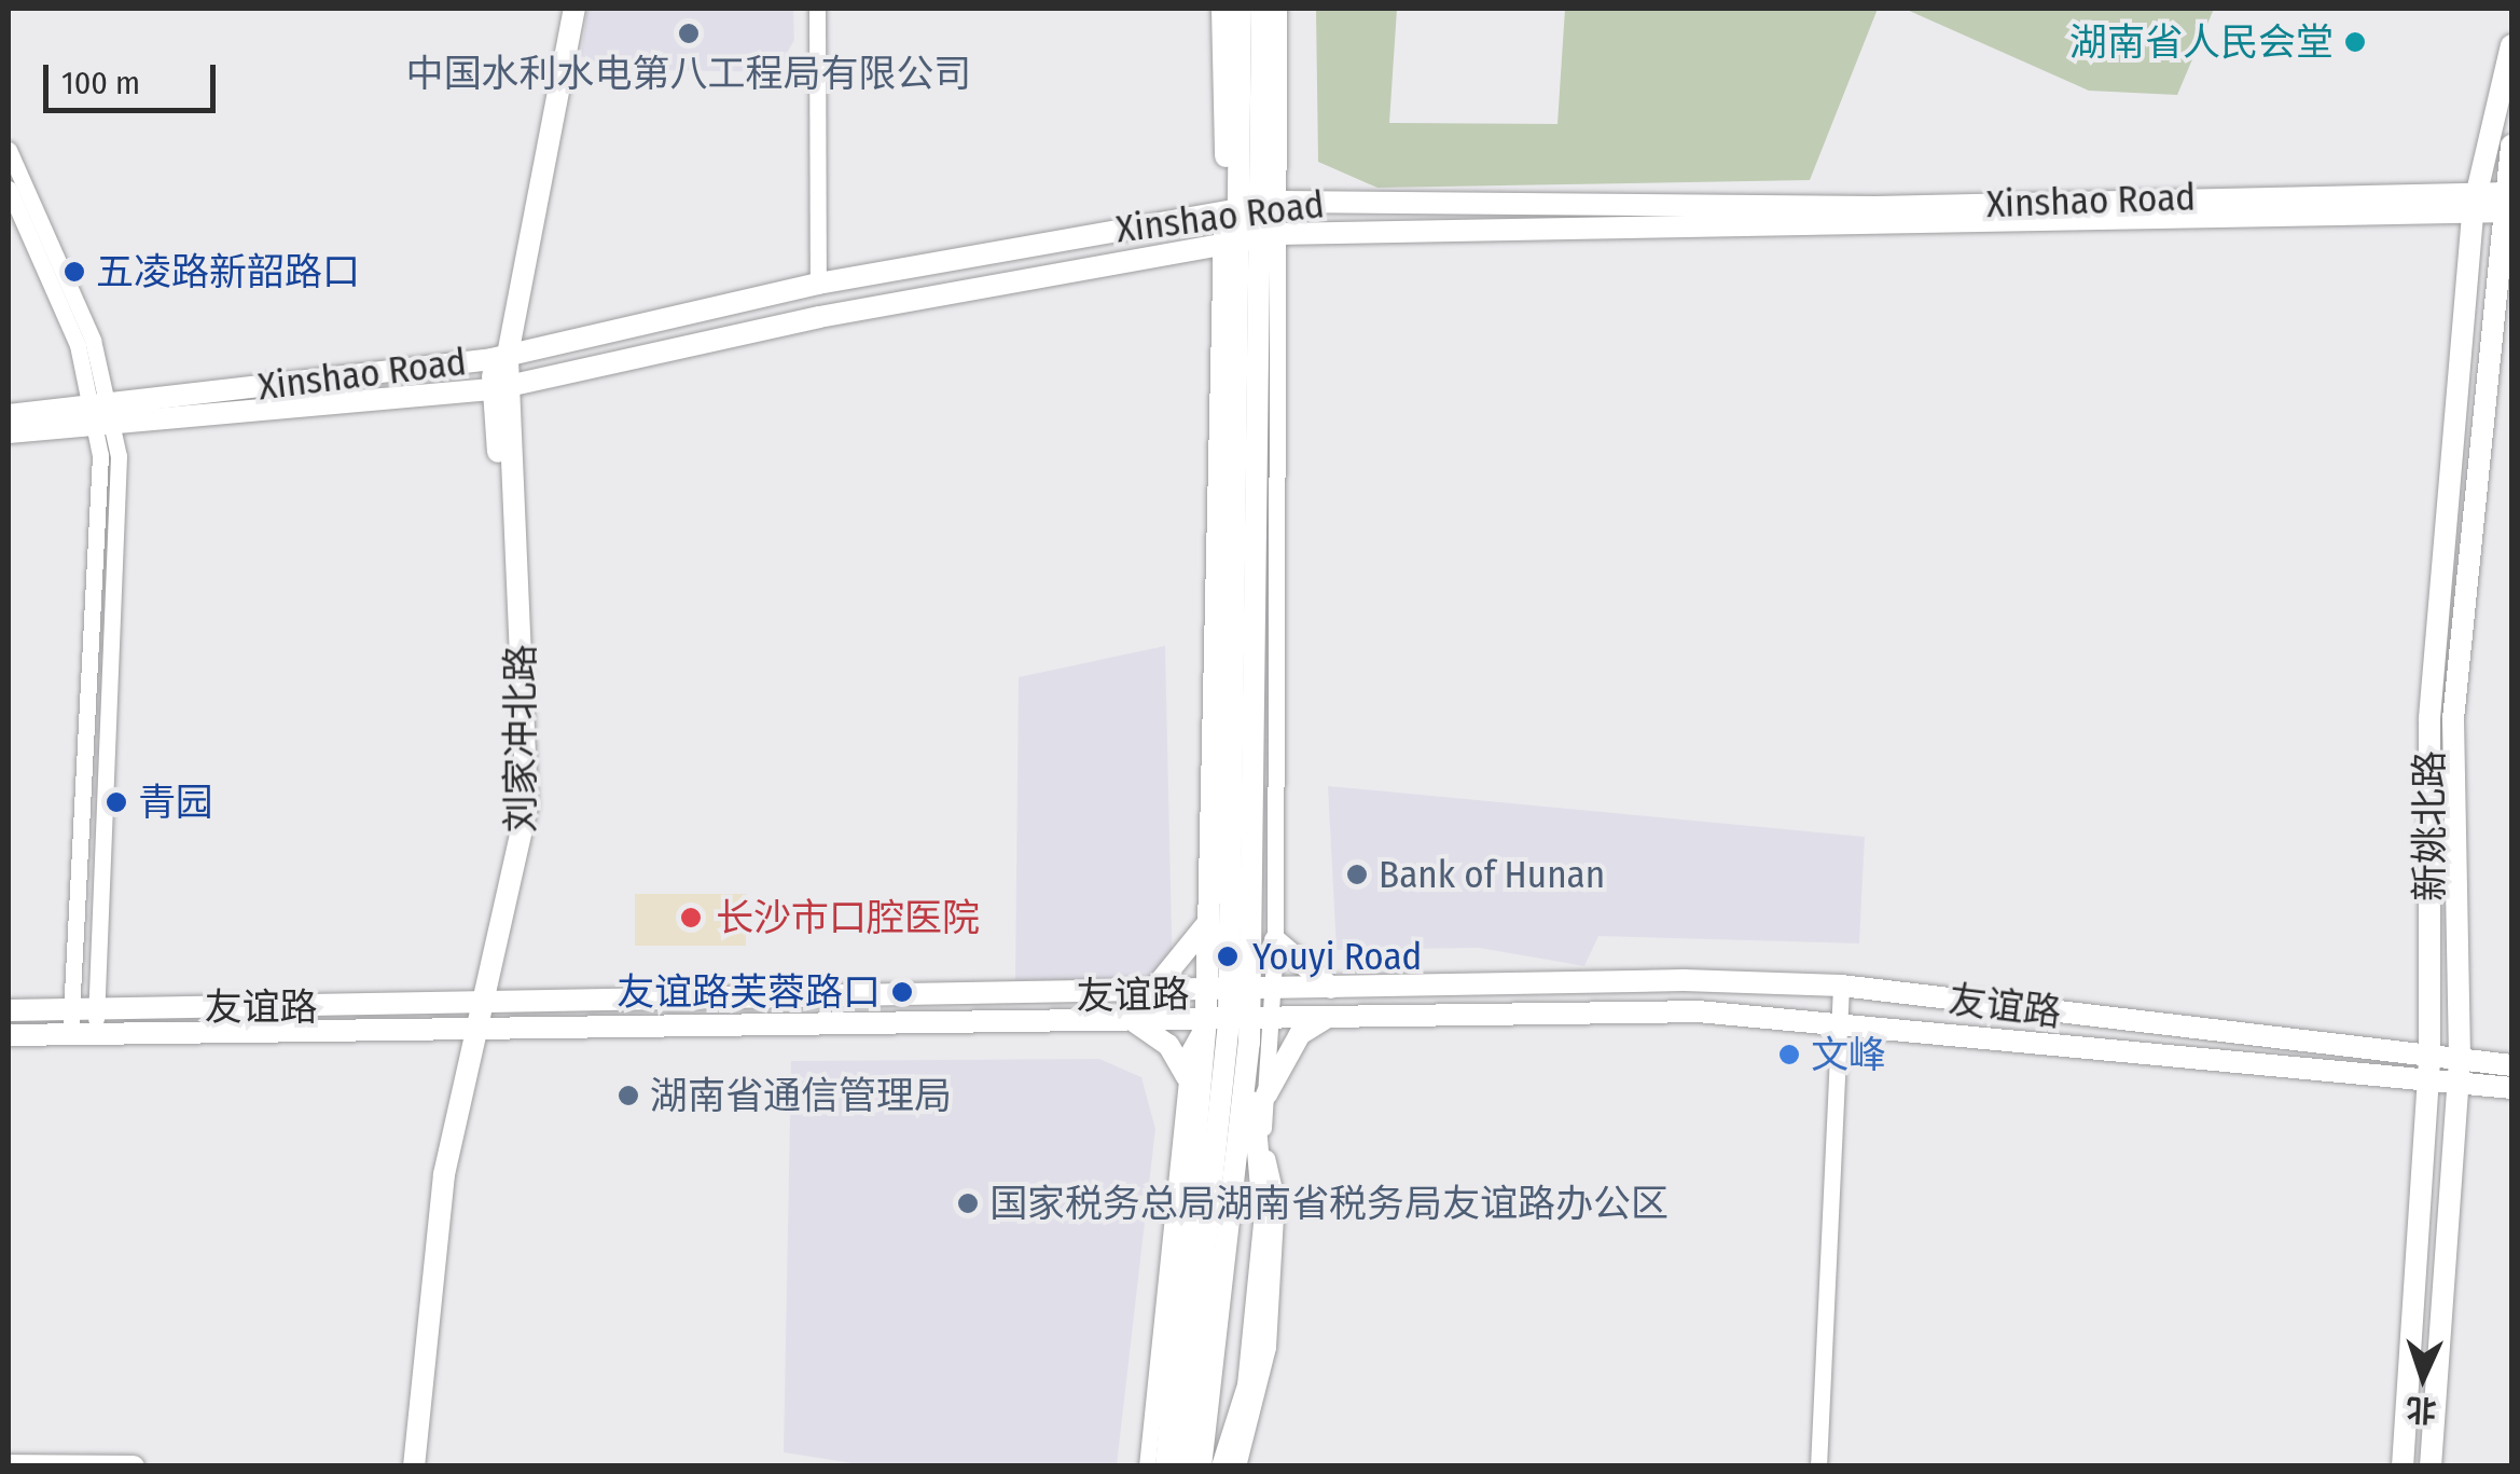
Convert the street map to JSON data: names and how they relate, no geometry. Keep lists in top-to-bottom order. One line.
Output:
{"streets":{"main road":["Xinshao Road","刘家冲北路","新姚北路","友谊路"]},"crossings":[["Xinshao Road","刘家冲北路"],["Xinshao Road","新姚北路"],["刘家冲北路","友谊路"],["新姚北路","友谊路"]],"places":["中国水利水电第八工程局有限公司","湖南省人民会堂","五凌路新韶路口","青园","Bank of Hunan","长沙市口腔医院","Youyi Road","友谊路芙蓉路口","文峰","湖南省通信管理局","国家税务总局湖南省税务局友谊路办公区"],"scale_bar":"100 m","north":"bottom"}
